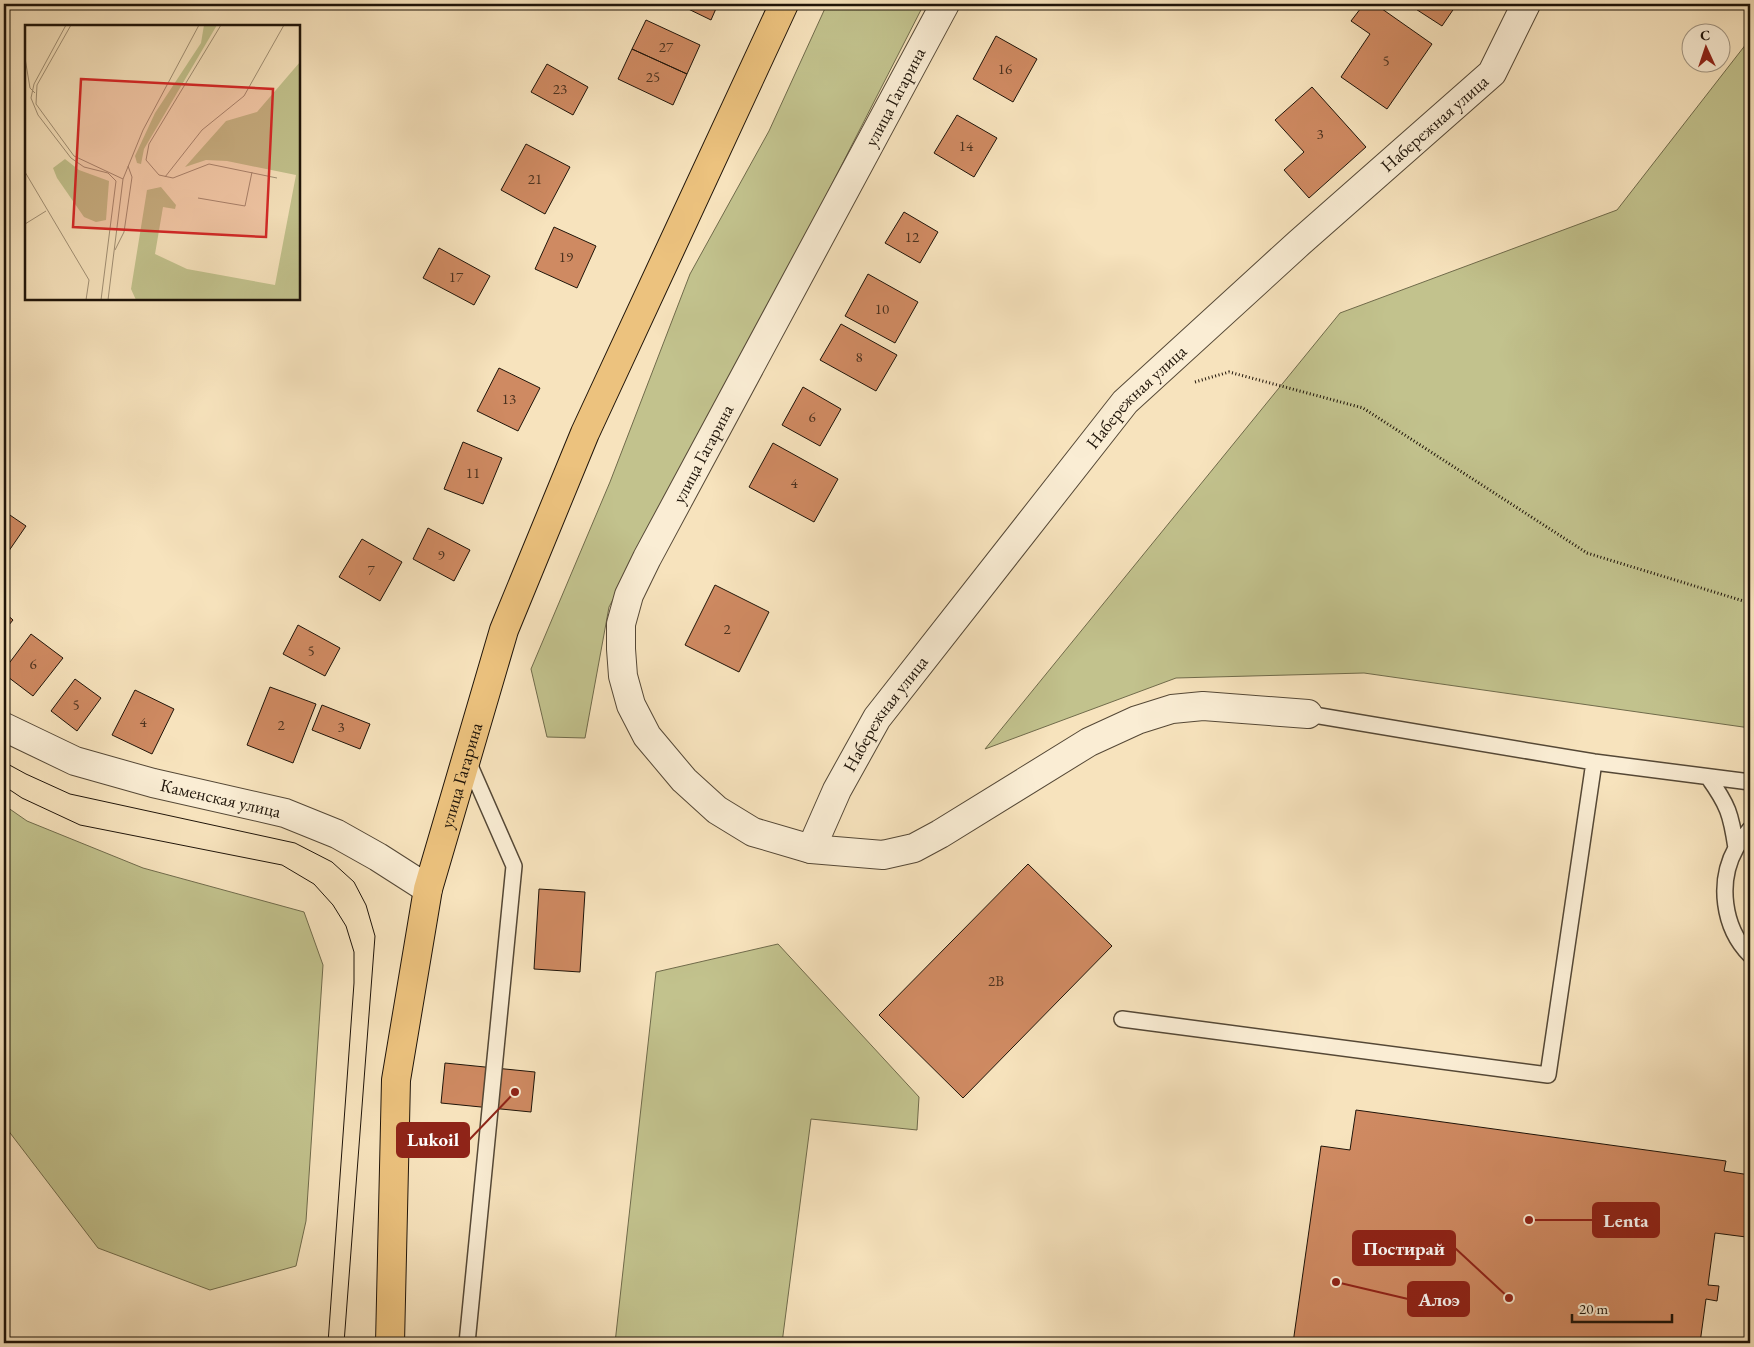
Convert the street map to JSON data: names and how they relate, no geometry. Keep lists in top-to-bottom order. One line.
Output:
{"streets":{"main road":["улица Гагарина"],"street":["Набережная улица","Каменская улица"]},"crossings":[["улица Гагарина","Набережная улица"],["улица Гагарина","Каменская улица"]],"places":["Lukoil","Lenta","Алоэ","Постирай"],"house_numbers":["27","5","16","25","23","3","14","21","12","19","17","10","8","13","6","11","4","9","7","2","5","6","5","4","2","3","2В"],"scale_bar":"20 m","north":"top"}
